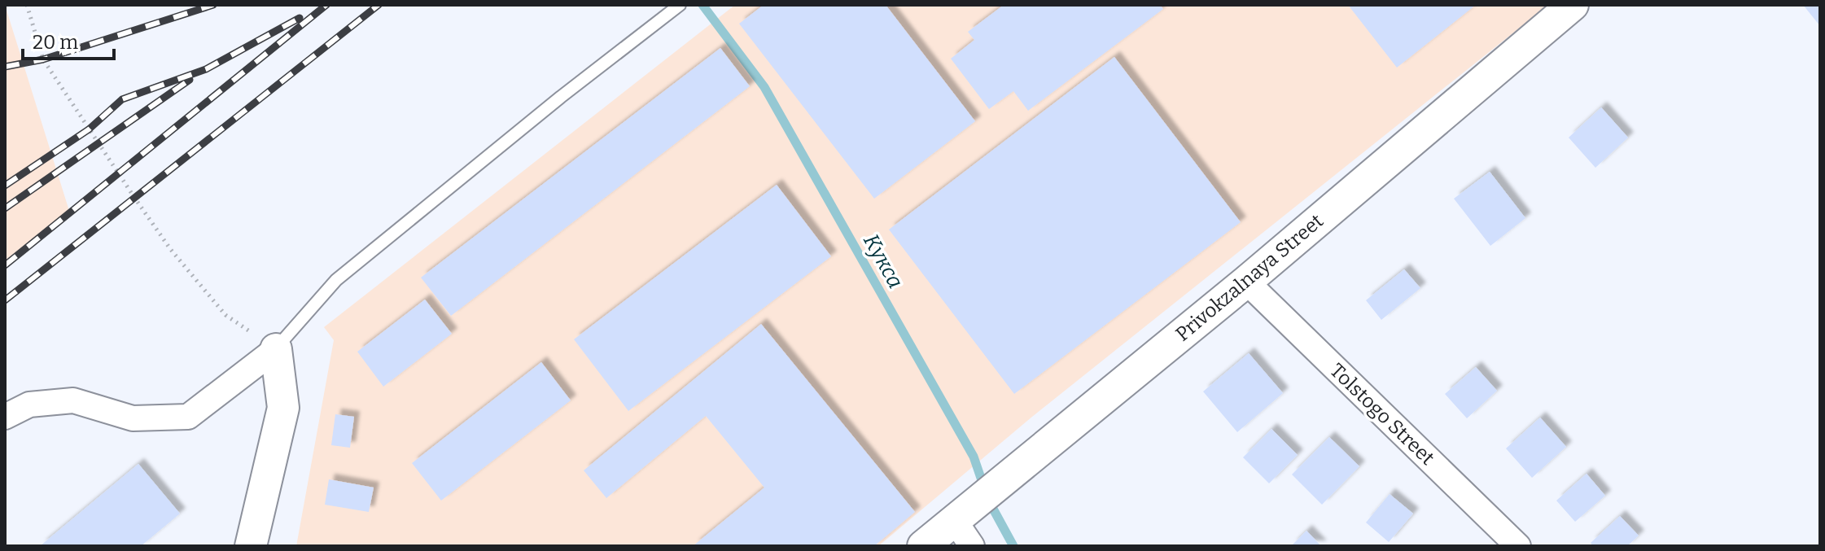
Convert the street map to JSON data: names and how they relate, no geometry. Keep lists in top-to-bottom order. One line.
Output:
{"streets":{"street":["Privokzalnaya Street","Tolstogo Street"]},"crossings":[["Privokzalnaya Street","Tolstogo Street"]],"water":["Кукса"],"scale_bar":"20 m"}
